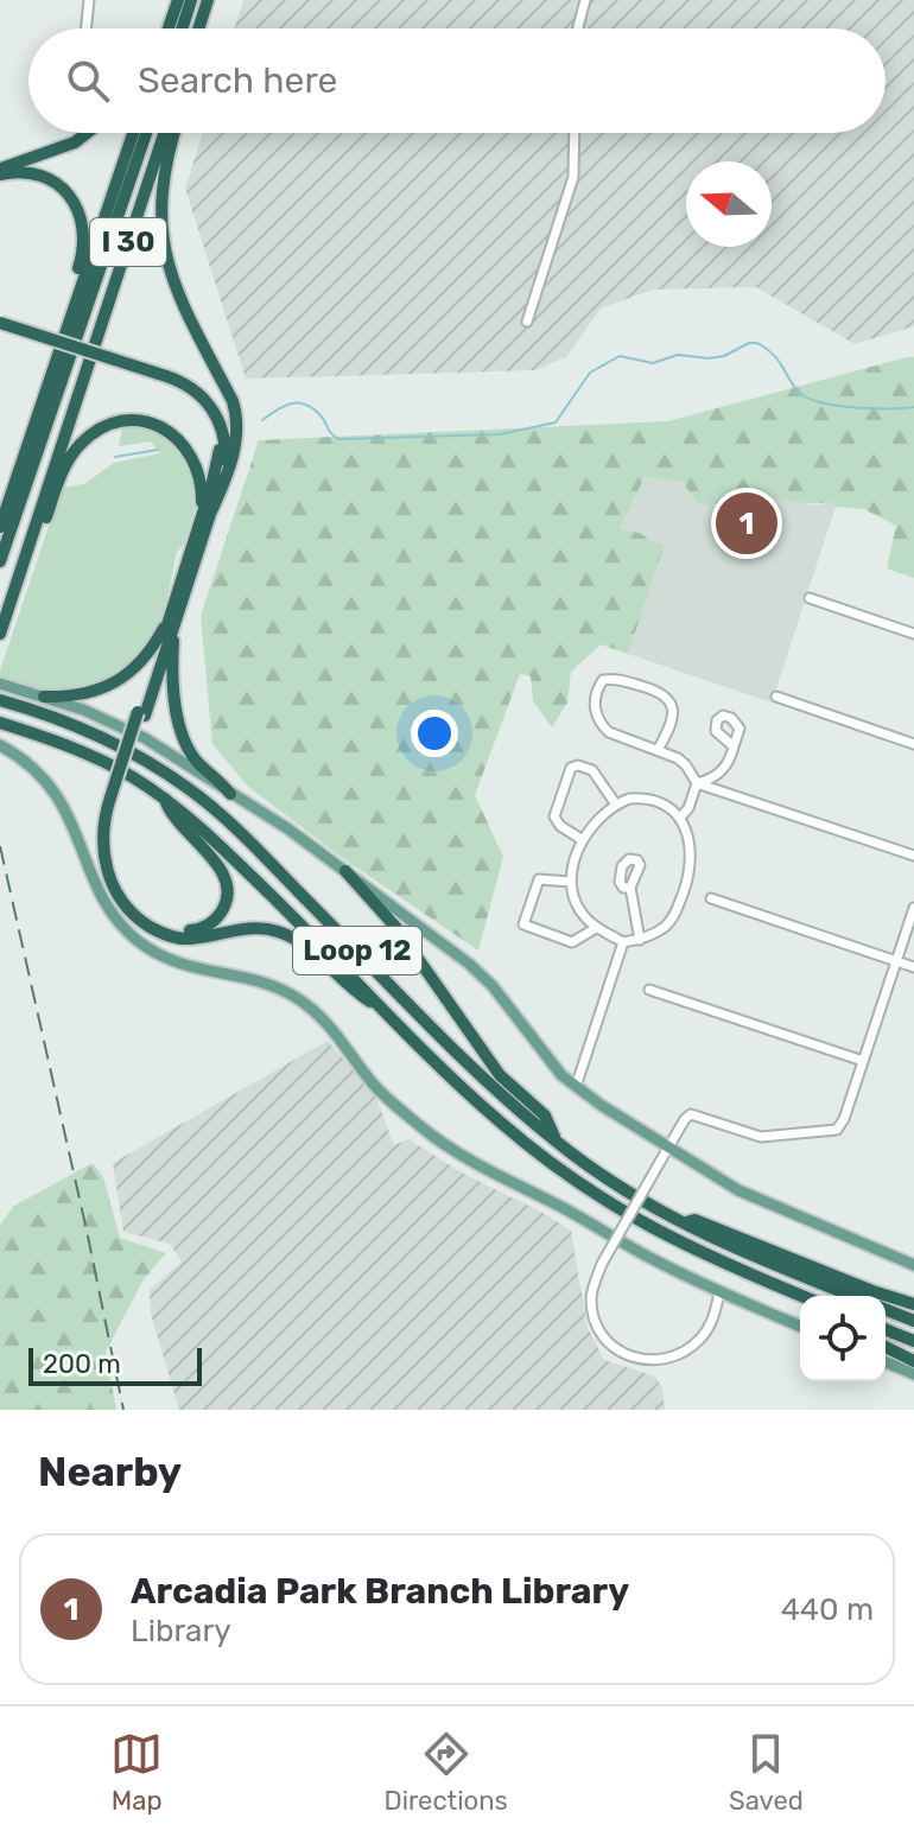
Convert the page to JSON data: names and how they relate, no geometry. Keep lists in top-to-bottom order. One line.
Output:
{"streets":{"highway":["I 30","Loop 12"]},"scale_bar":"200 m","north":"left","page":{"search":"Search here","pins":"1","scale":"200 m","heading":"Nearby","list":[{"mark":"1","name":"Arcadia Park Branch Library","note":"Library","value":"440 m"}],"nav":["Map","Directions","Saved"]}}
